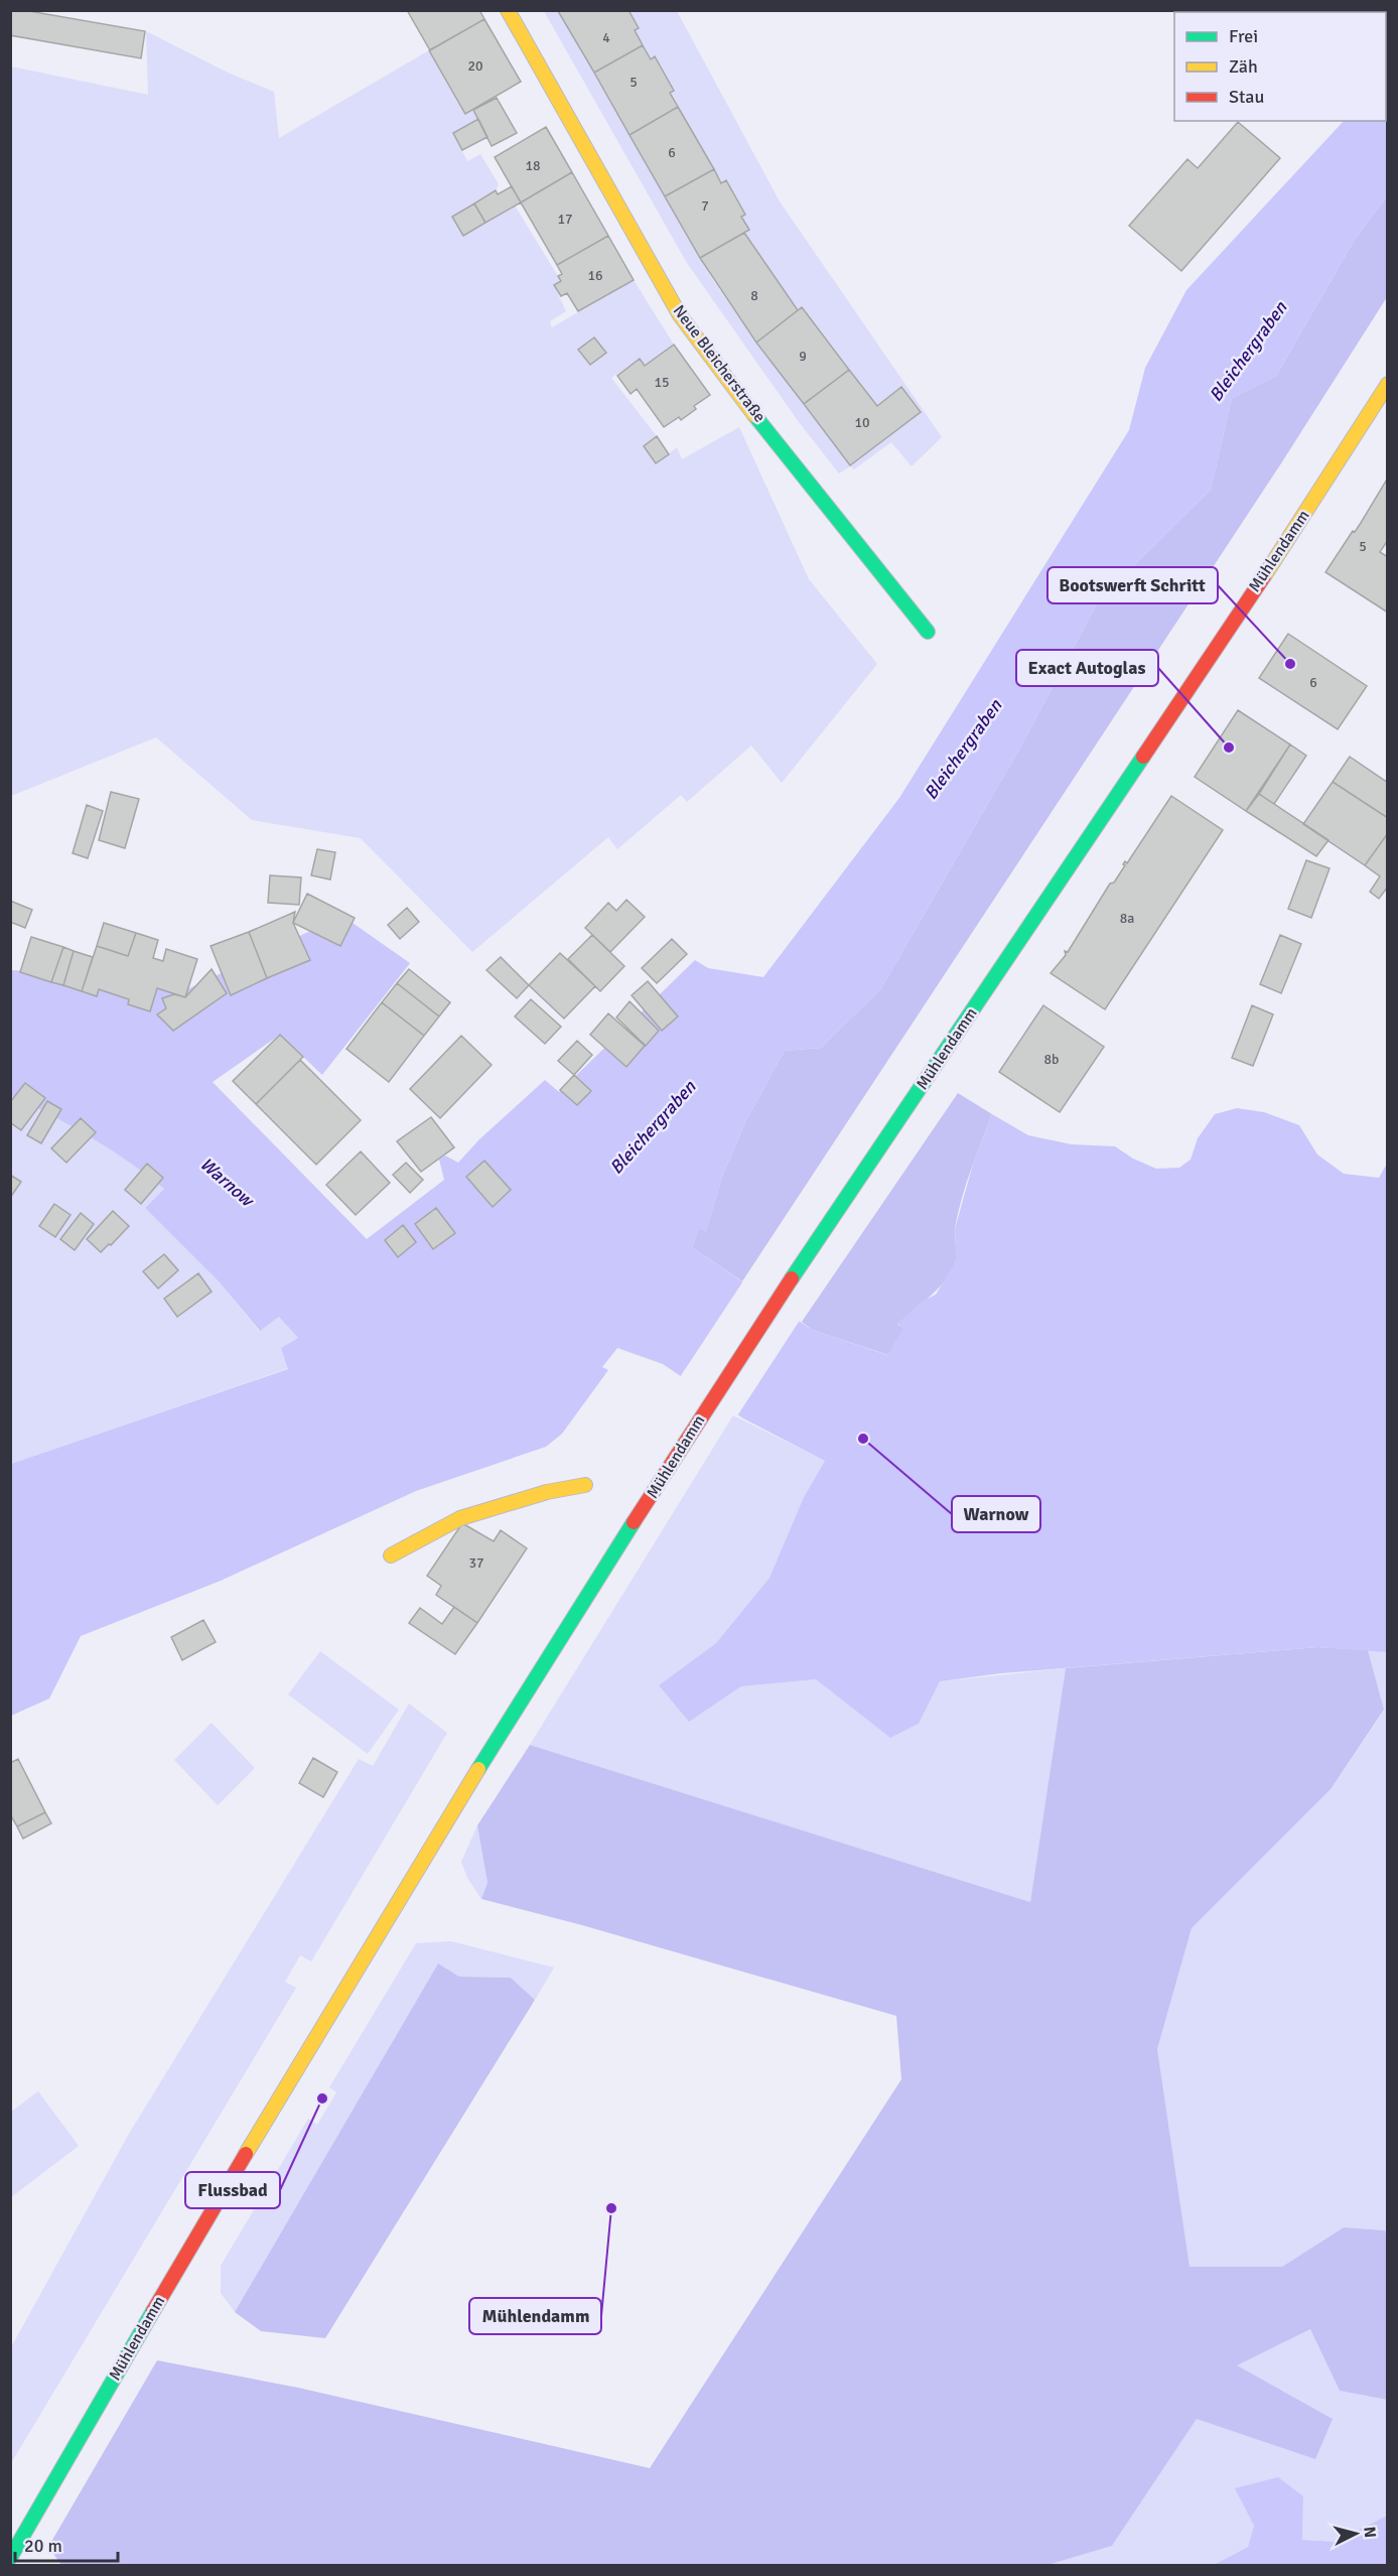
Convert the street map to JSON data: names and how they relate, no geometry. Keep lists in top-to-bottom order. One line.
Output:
{"streets":{"main road":["Neue Bleicherstraße","Mühlendamm"]},"water":["Bleichergraben","Warnow"],"places":["Bootswerft Schritt","Exact Autoglas","Warnow","Flussbad","Mühlendamm"],"house_numbers":["4","20","5","6","18","7","17","16","8","9","15","10","5","6","8a","8b","37"],"legend":["Frei","Zäh","Stau"],"scale_bar":"20 m","north":"right"}
